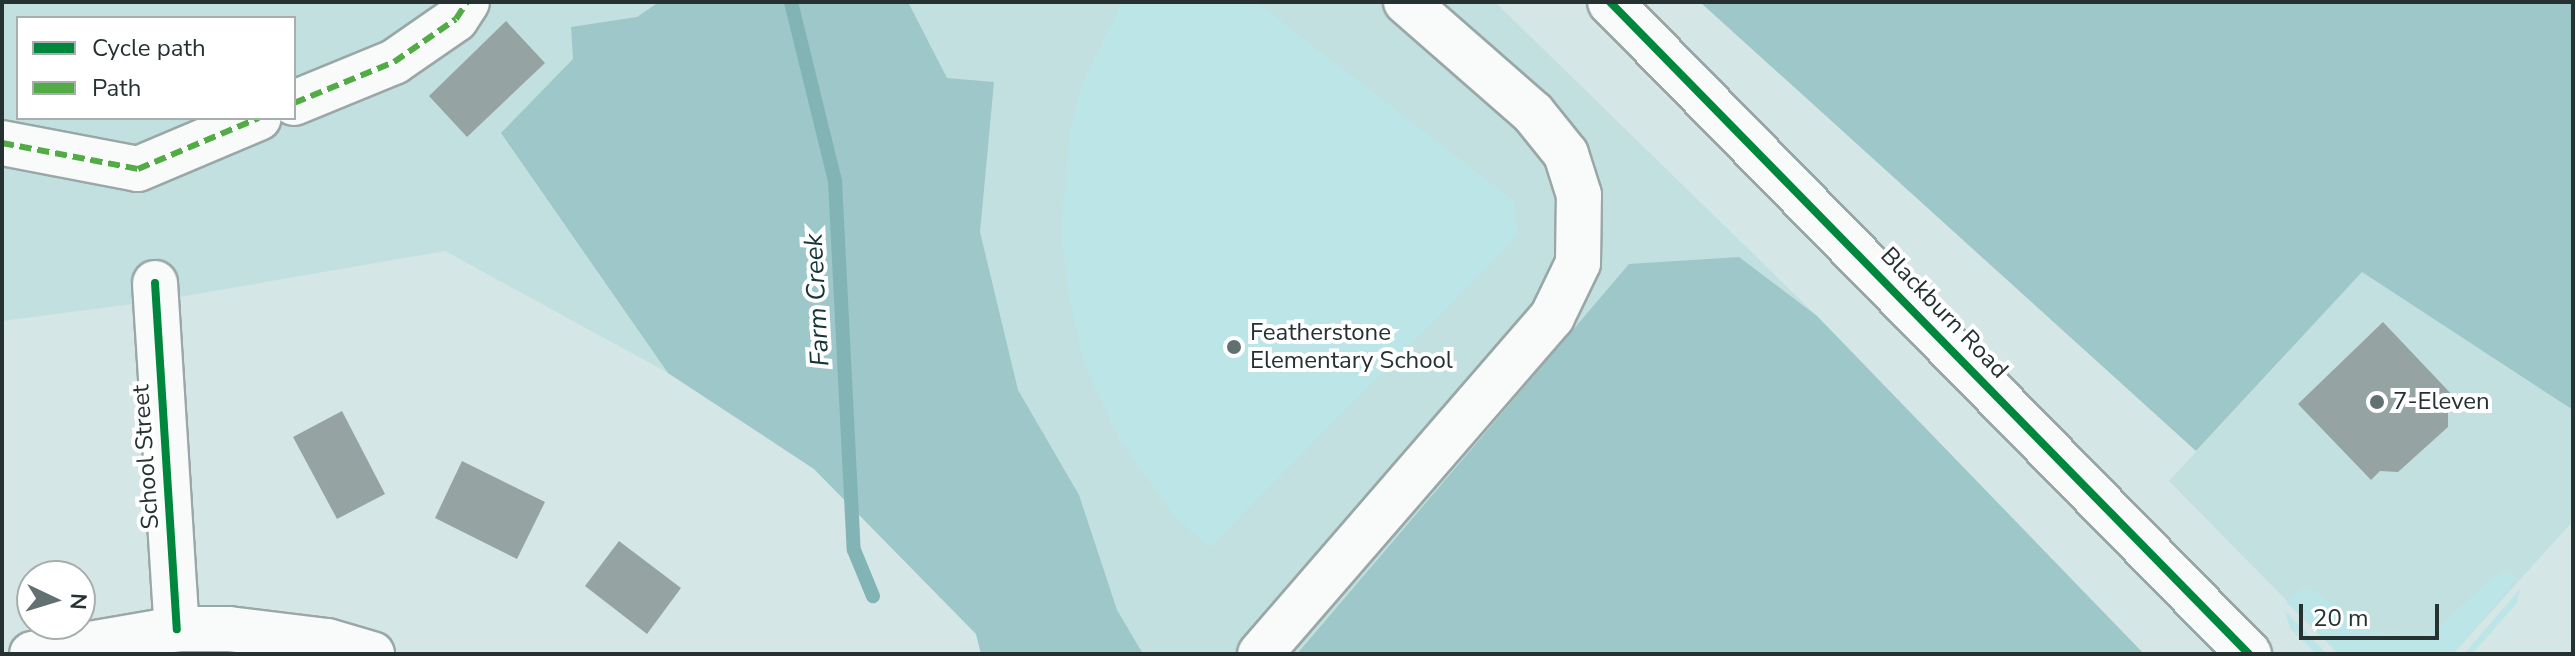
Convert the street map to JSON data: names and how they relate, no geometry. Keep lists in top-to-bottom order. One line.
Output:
{"streets":{"street":["Blackburn Road","School Street"]},"water":["Farm Creek"],"places":["Featherstone Elementary School","7-Eleven"],"legend":["Cycle path","Path"],"scale_bar":"20 m","north":"right"}
